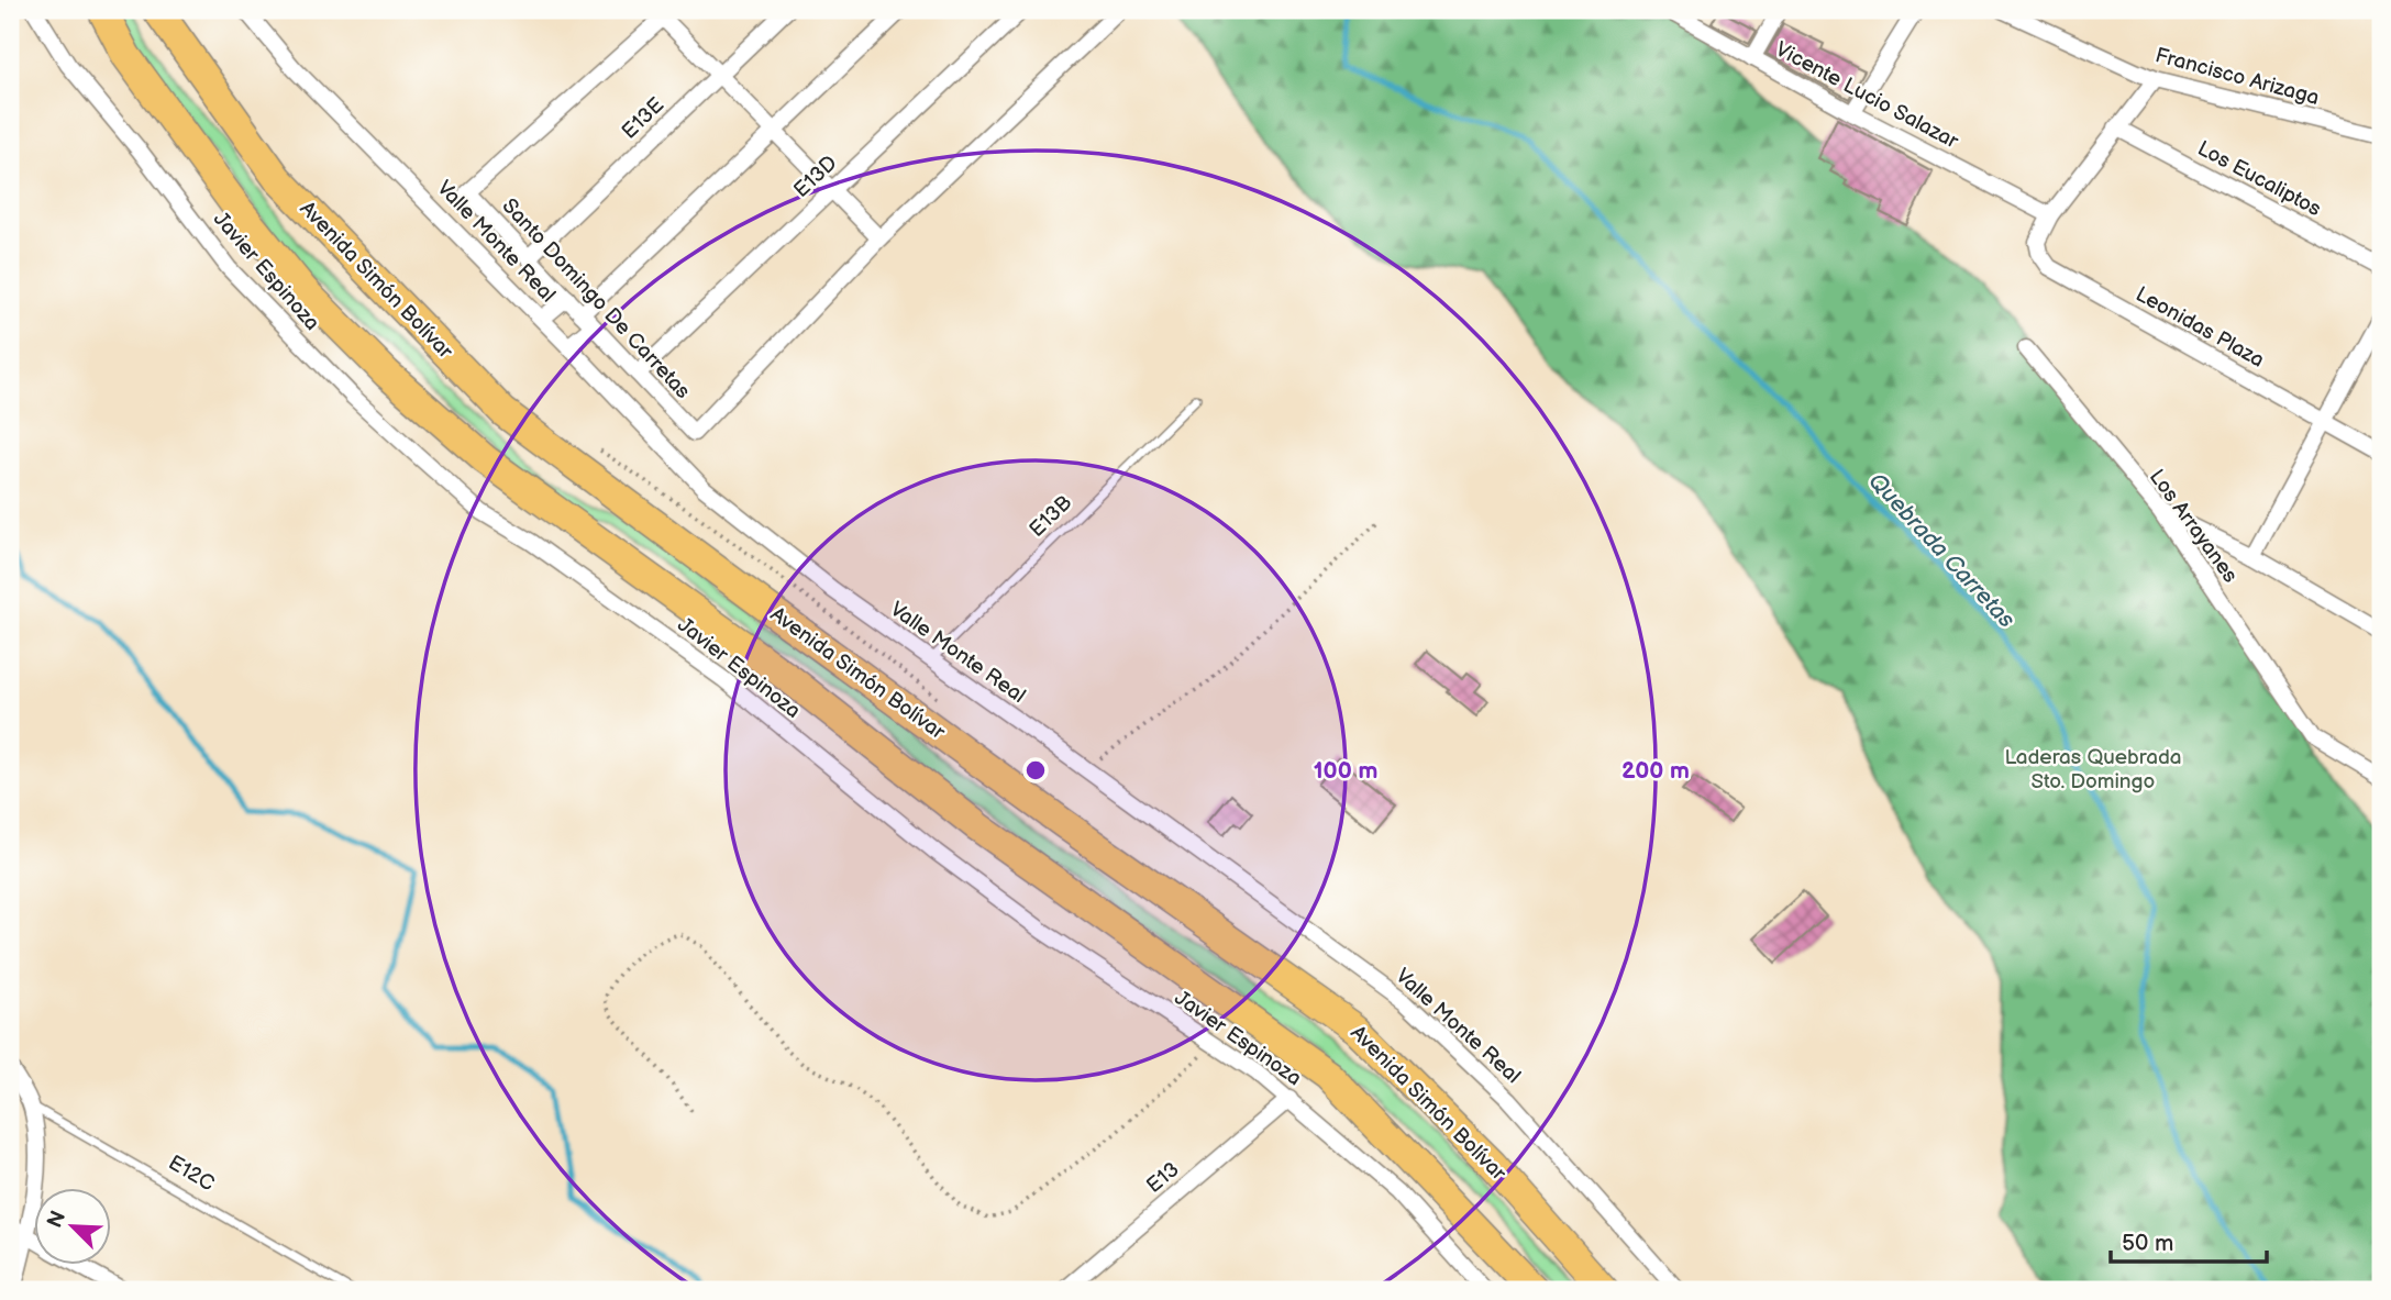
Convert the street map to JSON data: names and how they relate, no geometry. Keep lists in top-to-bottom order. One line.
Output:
{"streets":{"highway":["Avenida Simón Bolívar"],"street":["Francisco Arizaga","Vicente Lucio Salazar","E13E","E13D","Los Eucaliptos","Valle Monte Real","Javier Espinoza","Santo Domingo De Carretas","Leonidas Plaza","Los Arrayanes","E12C","E13"],"lane":["E13B"]},"crossings":[["Vicente Lucio Salazar","Leonidas Plaza"],["E13E","Santo Domingo De Carretas"],["E13D","Santo Domingo De Carretas"],["Valle Monte Real","E13B"],["Javier Espinoza","E13"]],"water":["Quebrada Carretas"],"parks":["Laderas Quebrada Sto. Domingo"],"scale_bar":"50 m","north":"top left","rings":["100 m","200 m"]}
